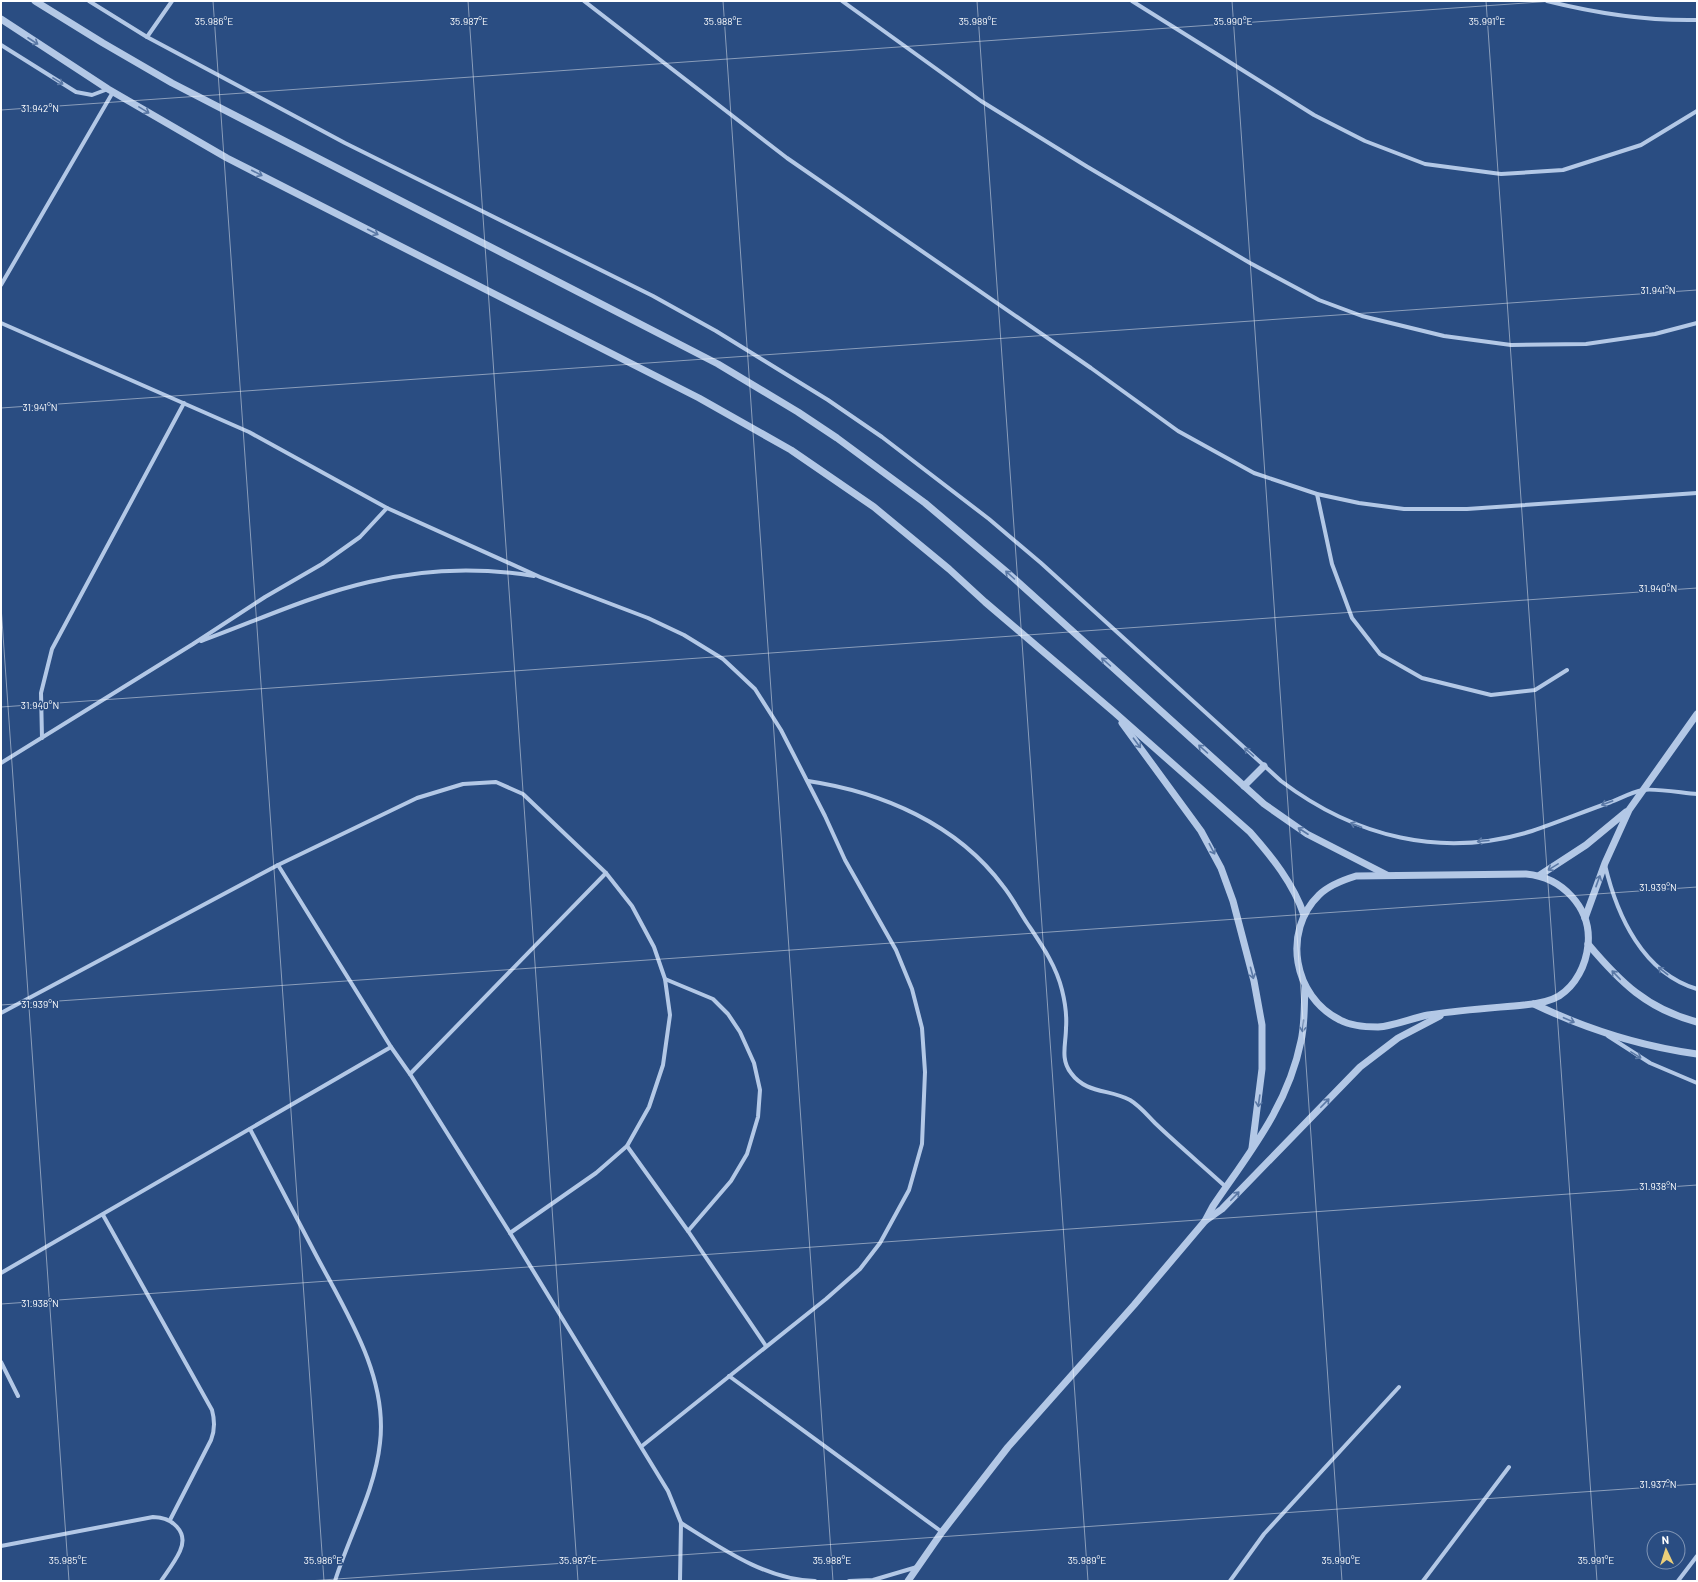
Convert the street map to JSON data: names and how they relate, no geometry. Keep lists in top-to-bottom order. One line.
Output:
{"north":"top","coordinates":["35.986°E","35.987°E","35.988°E","35.989°E","35.990°E","35.991°E","31.942°N","31.941°N","31.940°N","31.939°N","31.938°N","31.937°N","35.985°E"]}
